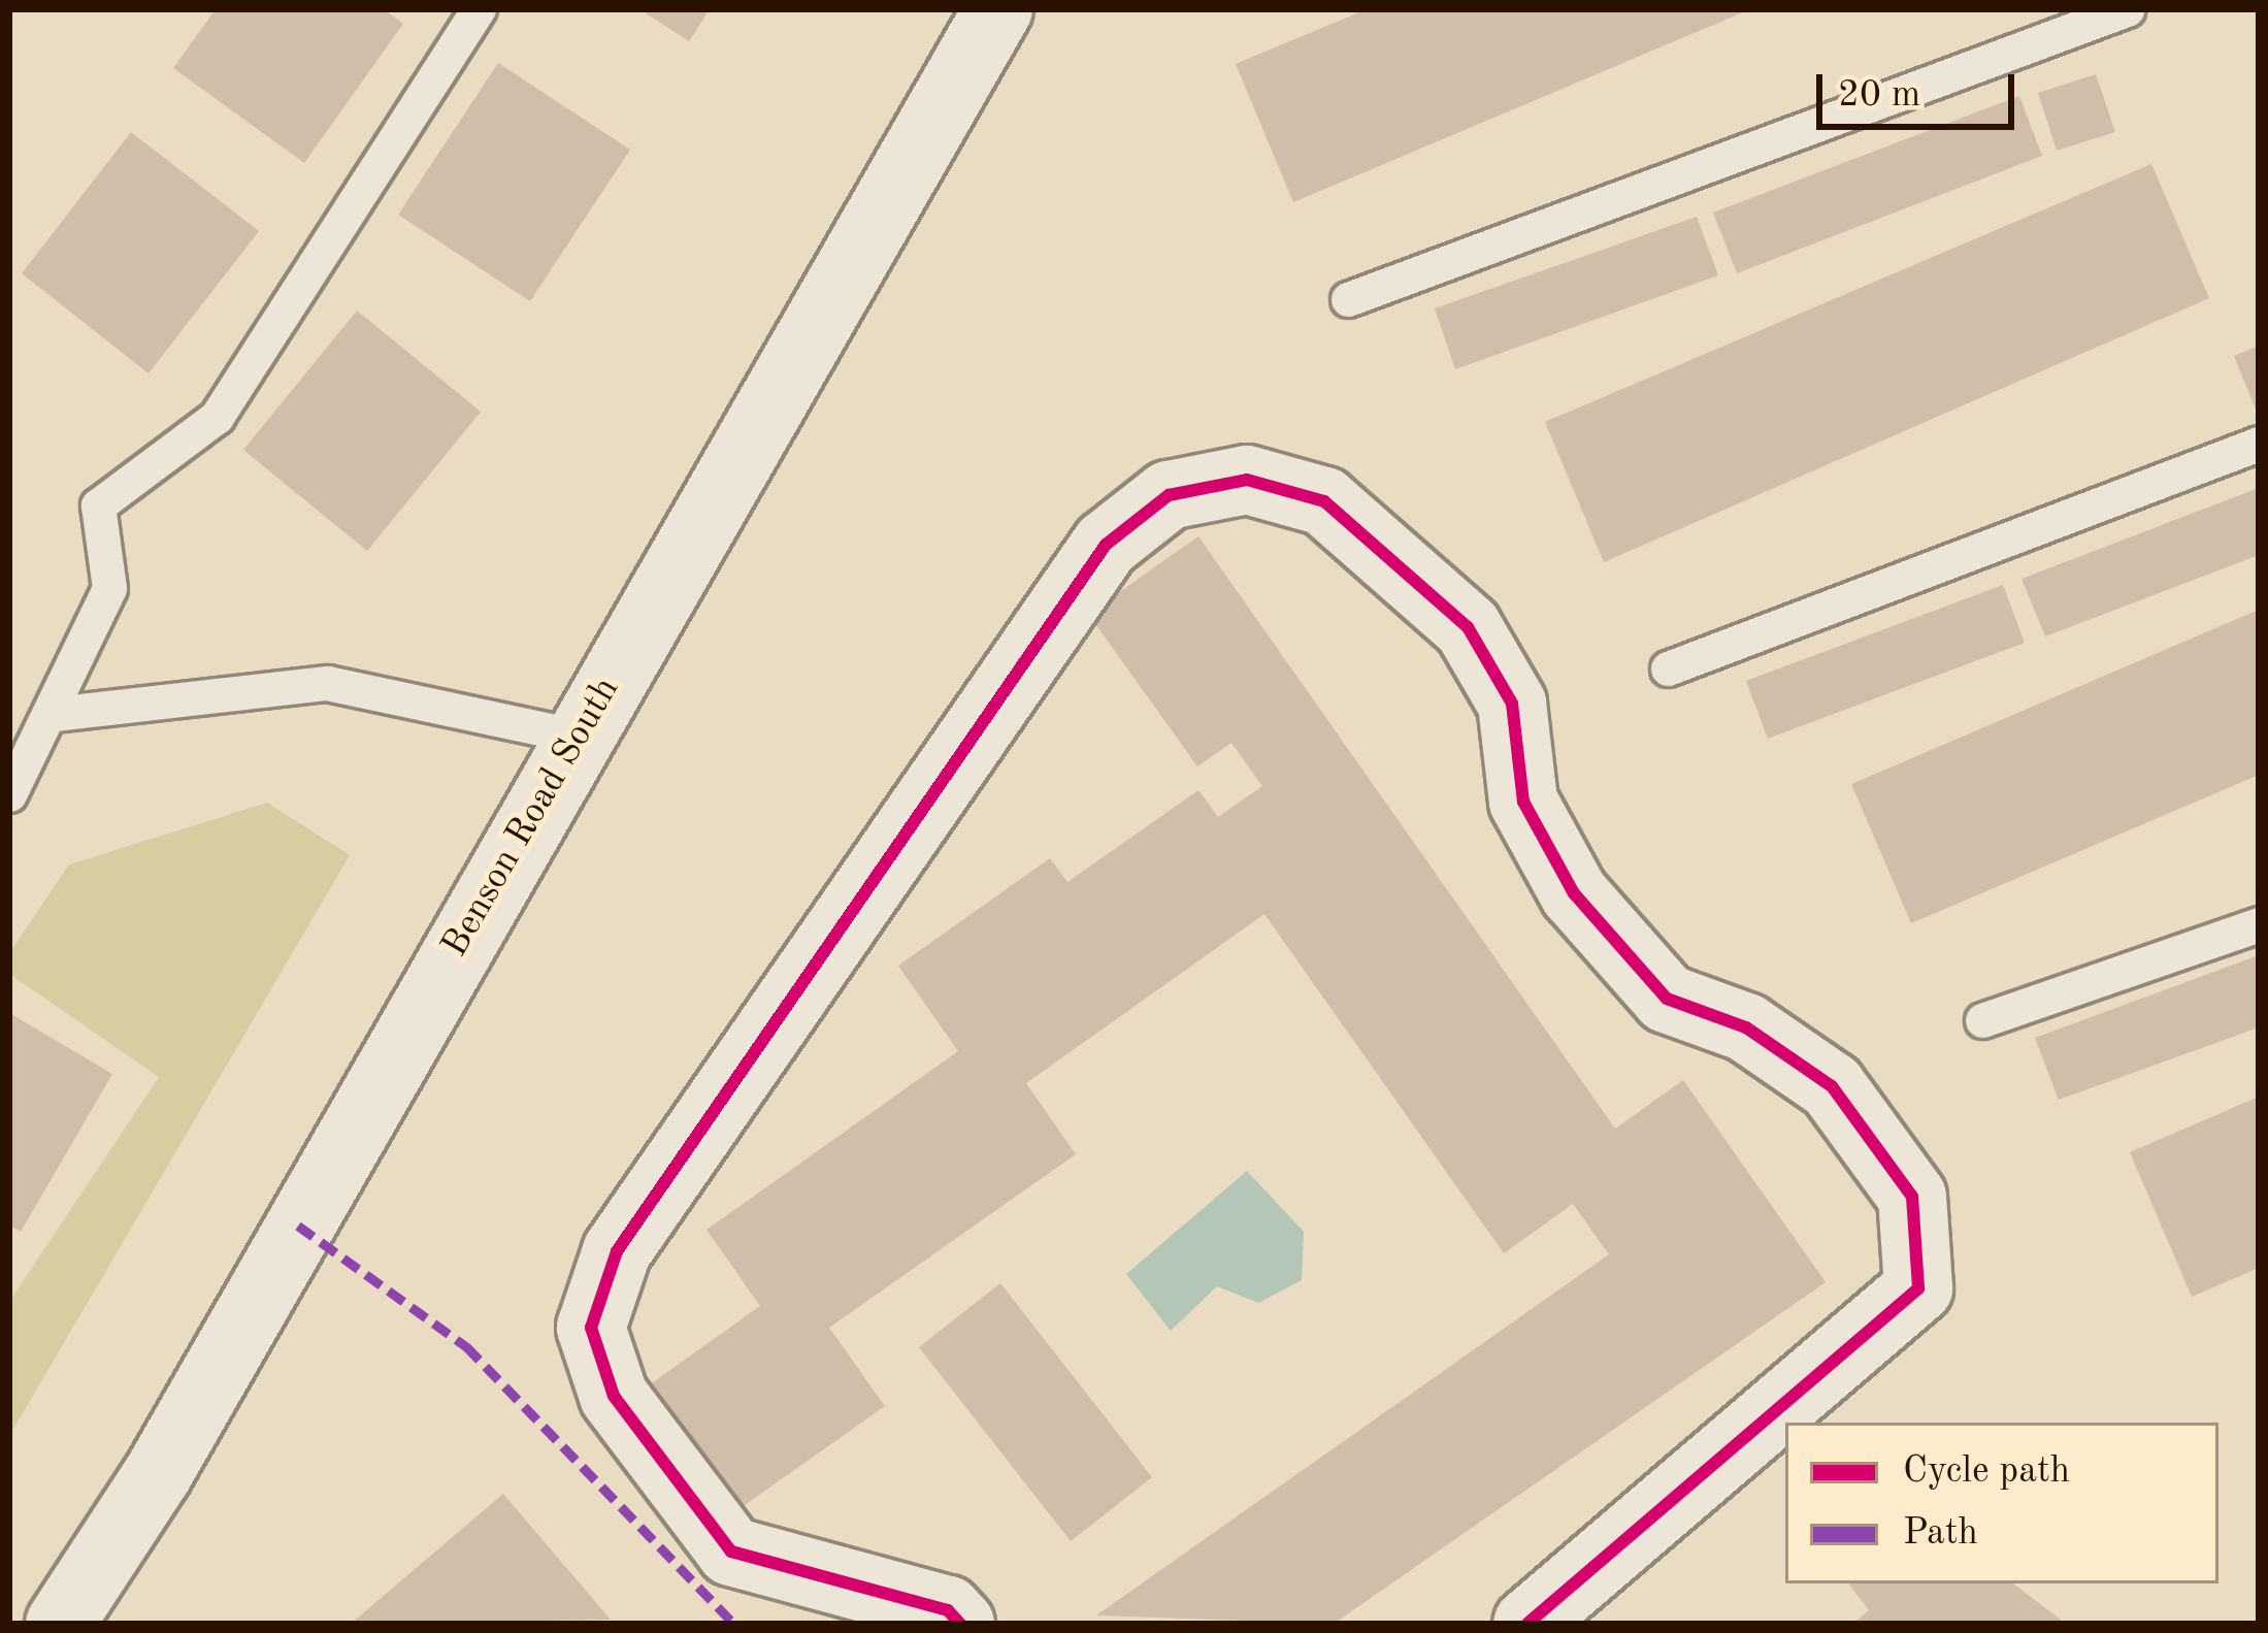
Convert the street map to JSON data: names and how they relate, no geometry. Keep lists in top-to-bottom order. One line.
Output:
{"streets":{"street":["Benson Road South"]},"legend":["Cycle path","Path"],"scale_bar":"20 m"}
